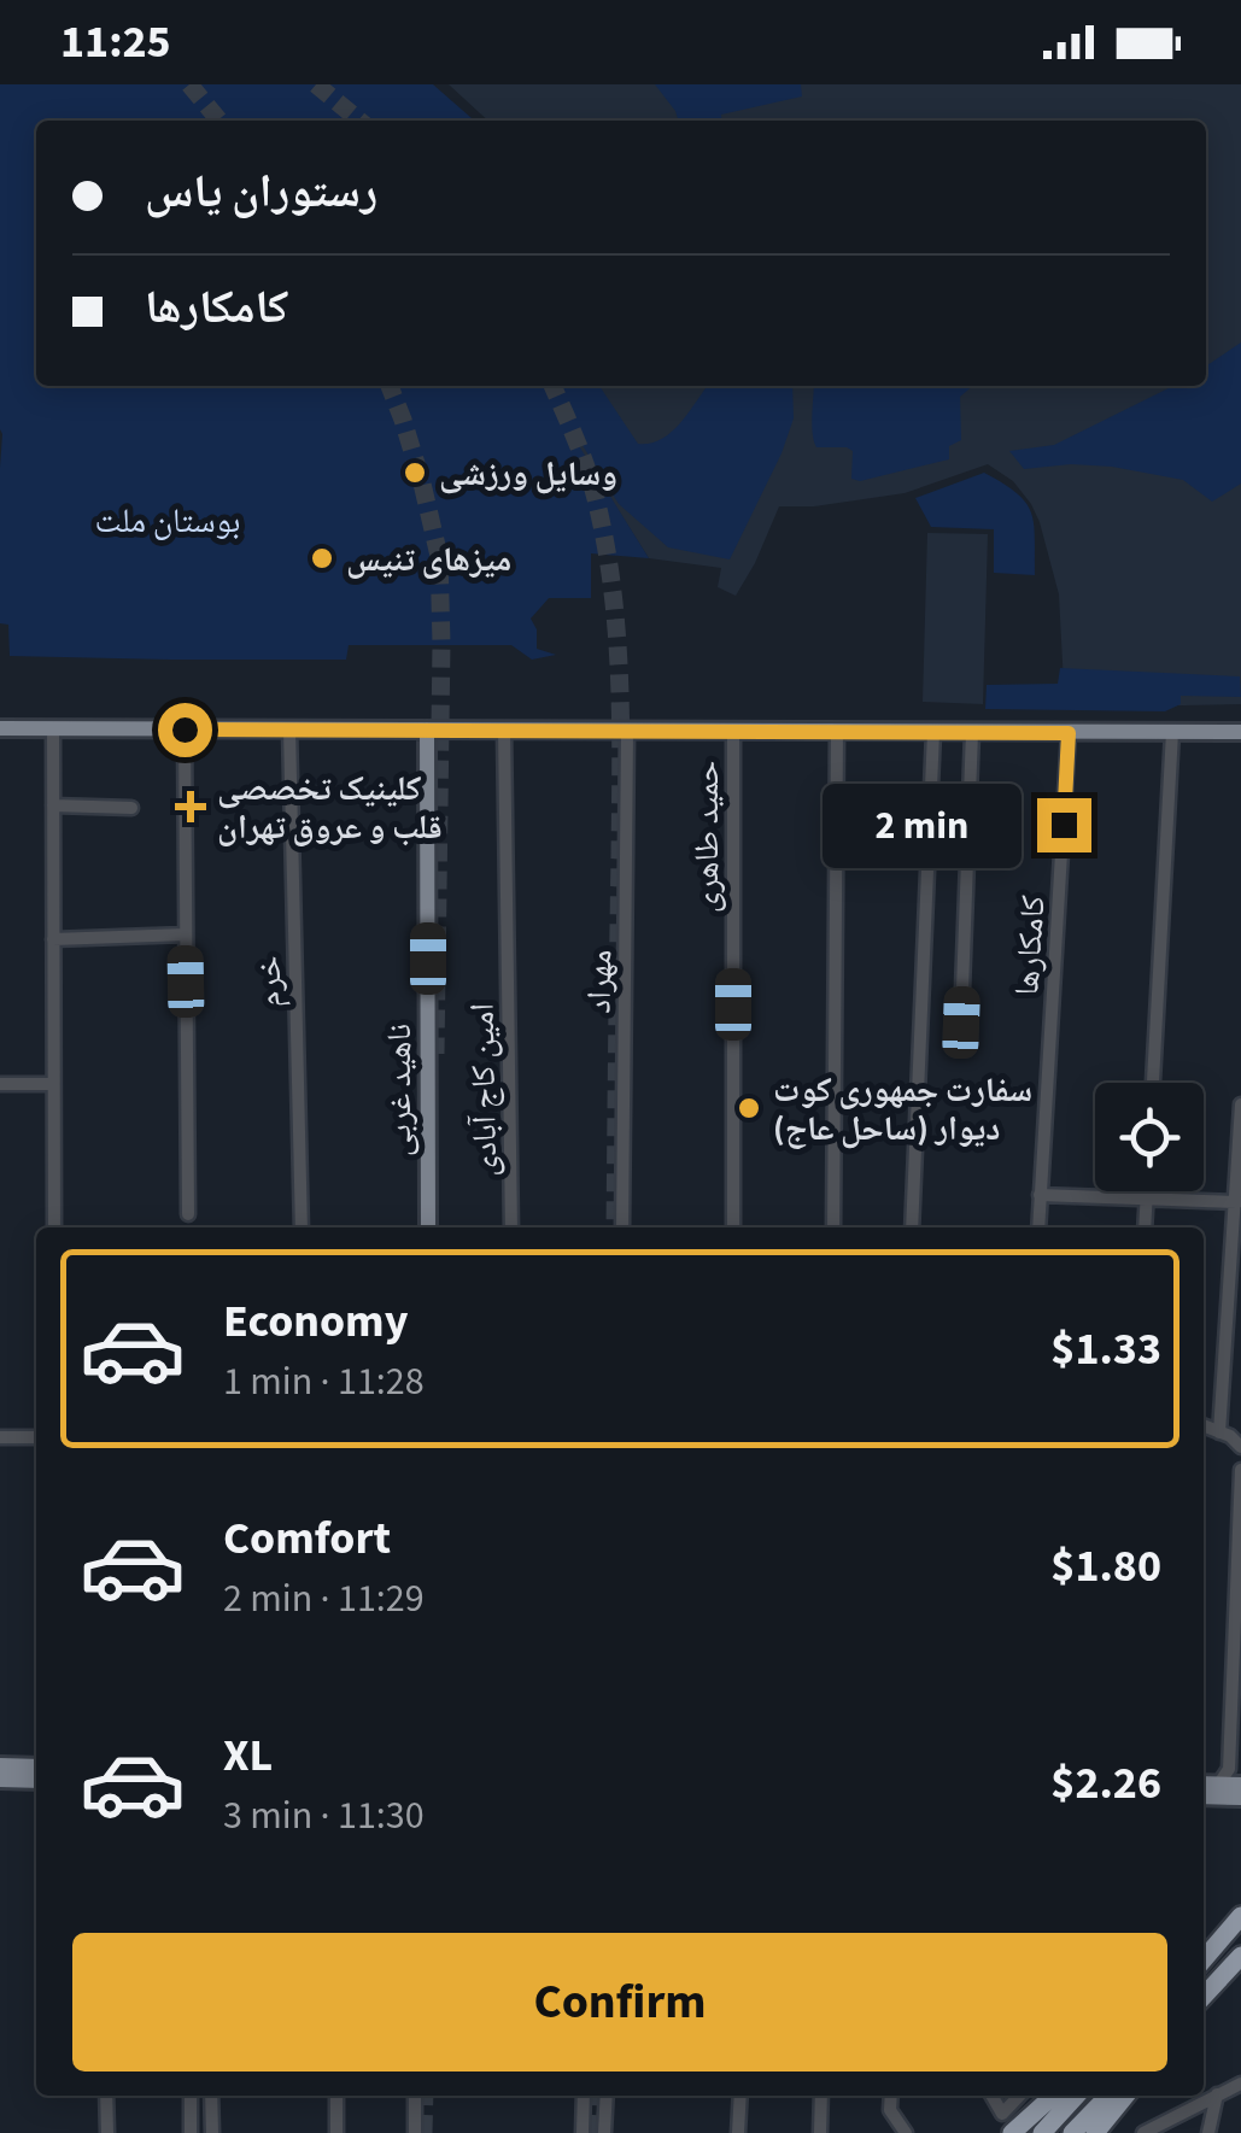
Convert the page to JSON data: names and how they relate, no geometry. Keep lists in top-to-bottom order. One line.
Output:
{"streets":{"main road":["ناهید غربی"],"street":["حمید طاهری","کامکارها","خرم","مهراد","امین کاج آبادی"]},"parks":["بوستان ملت"],"places":{"other":["وسایل ورزشی","میزهای تنیس","سفارت جمهوری کوت دیوار (ساحل عاج)"],"health":["کلینیک تخصصی قلب و عروق تهران"]},"page":{"status":"11:25","banner":["رستوران یاس","کامکارها"],"bubble":"2 min","list":[{"name":"Economy","note":"1 min · 11:28","value":"$1.33"},{"name":"Comfort","note":"2 min · 11:29","value":"$1.80"},{"name":"XL","note":"3 min · 11:30","value":"$2.26"}],"buttons":"Confirm"}}
